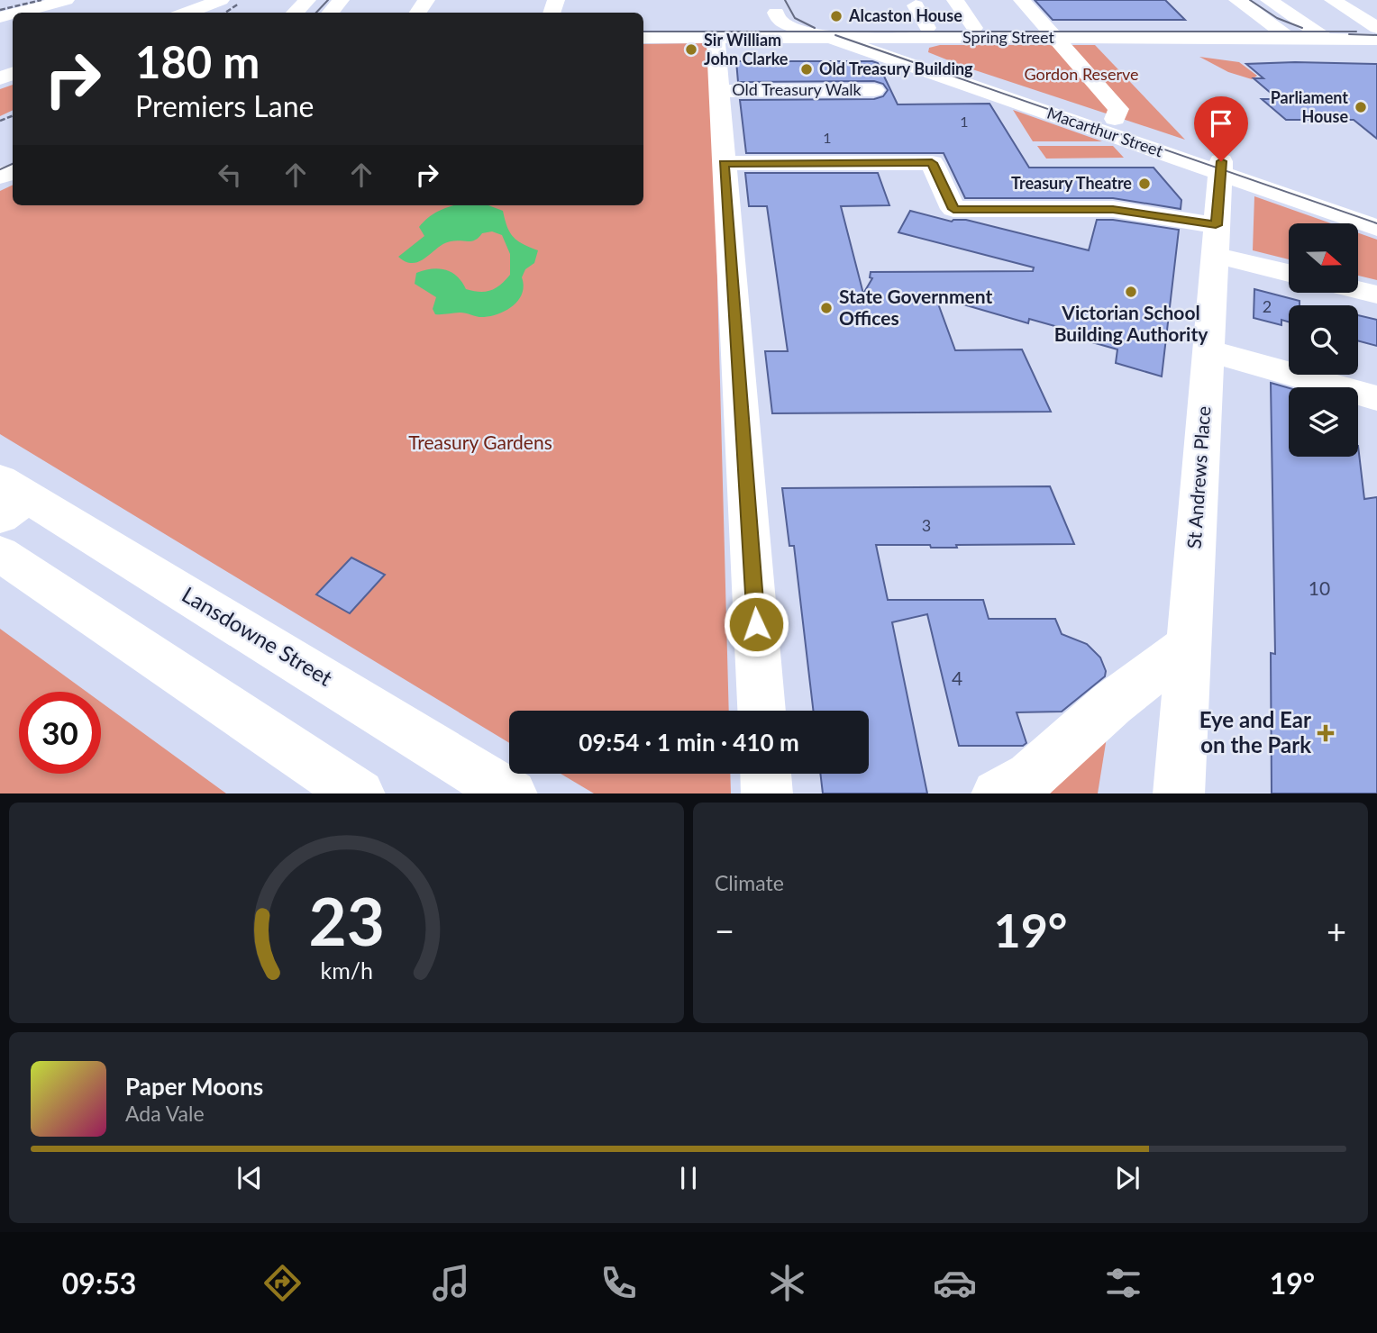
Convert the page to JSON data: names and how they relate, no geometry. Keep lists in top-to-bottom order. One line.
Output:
{"streets":{"street":["Spring Street","Old Treasury Walk","Macarthur Street","St Andrews Place","Lansdowne Street"]},"crossings":[["Spring Street","Macarthur Street"],["Macarthur Street","St Andrews Place"]],"parks":["Gordon Reserve","Treasury Gardens"],"places":{"other":["Alcaston House","Sir William John Clarke","Old Treasury Building","Parliament House","Treasury Theatre","Victorian School Building Authority","State Government Offices"],"health":["Eye and Ear on the Park"]},"house_numbers":["1","1","2","3","10","4"],"north":"right","page":{"turn":["180 m","Premiers Lane"],"limit":"30","trip":"09:54 · 1 min · 410 m","tile":"Climate","heat":["−","19°","+"],"song":["Paper Moons","Ada Vale"],"tabs":["09:53","19°"],"gauge":["23","km/h"]}}
